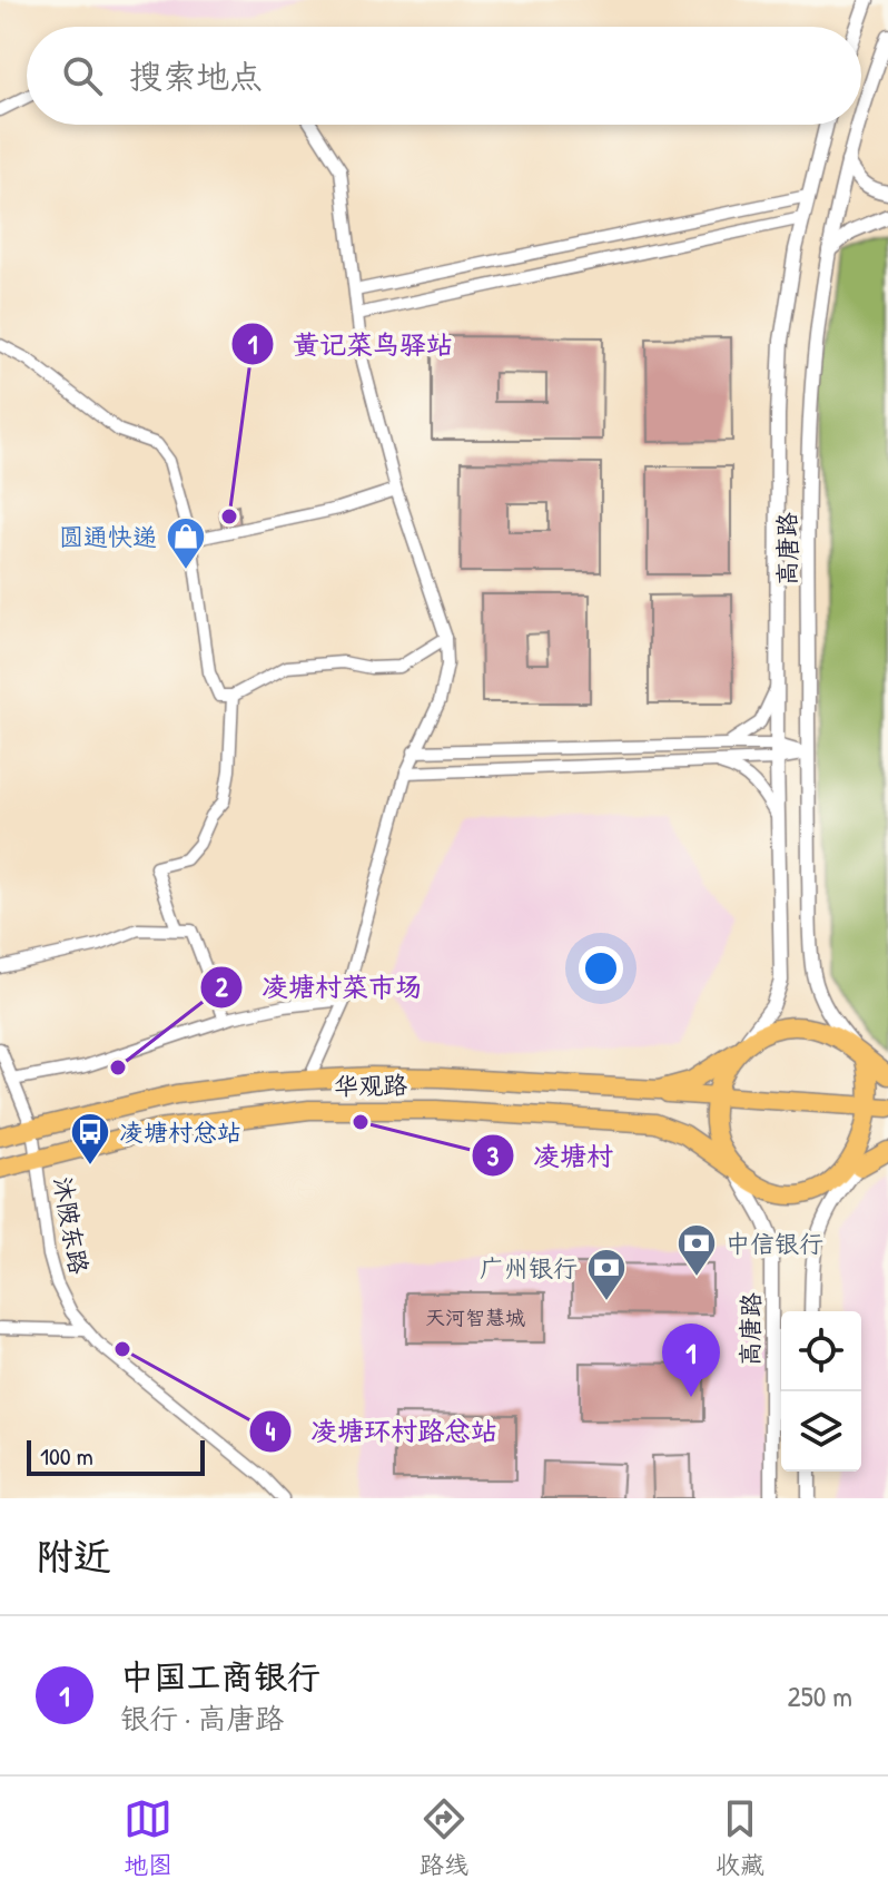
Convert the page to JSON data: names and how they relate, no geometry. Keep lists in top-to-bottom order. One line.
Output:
{"streets":{"main road":["华观路"],"street":["高唐路","沐陂东路"]},"crossings":[["高唐路","华观路"],["华观路","沐陂东路"]],"places":{"other":["黄记菜鸟驿站","凌塘村菜市场","凌塘村","凌塘环村路总站"],"shop":["圆通快递"],"bus stop":["凌塘村总站"],"bank":["中信银行","广州银行"]},"house_numbers":["天河智慧城"],"scale_bar":"100 m","page":{"search":"搜索地点","pins":"1","scale":"100 m","heading":"附近","list":[{"mark":"1","name":"中国工商银行","note":"银行 · 高唐路","value":"250 m"}],"nav":["地图","路线","收藏"]}}
